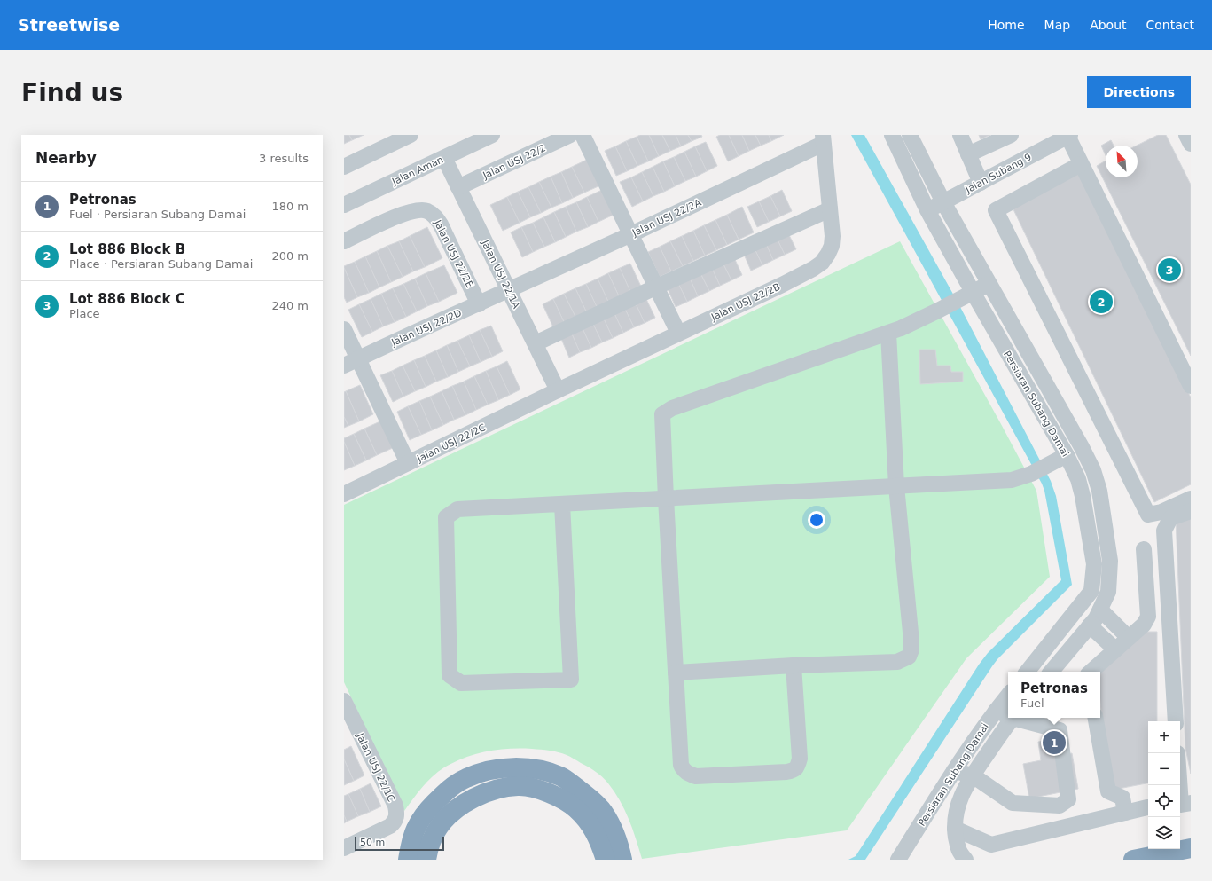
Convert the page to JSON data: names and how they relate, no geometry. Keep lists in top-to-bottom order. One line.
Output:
{"streets":{"street":["Jalan USJ 22/2","Jalan Aman","Jalan Subang 9","Jalan USJ 22/2A","Jalan USJ 22/2E","Jalan USJ 22/1A","Jalan USJ 22/2B","Jalan USJ 22/2D","Persiaran Subang Damai","Jalan USJ 22/2C","Jalan USJ 22/1C"]},"crossings":[["Jalan USJ 22/2","Jalan USJ 22/1A"],["Jalan Aman","Jalan USJ 22/1A"],["Jalan Subang 9","Persiaran Subang Damai"],["Jalan USJ 22/2A","Jalan USJ 22/1A"],["Jalan USJ 22/2A","Jalan USJ 22/2B"],["Jalan USJ 22/2A","Jalan USJ 22/2D"],["Jalan USJ 22/2E","Jalan USJ 22/2D"],["Jalan USJ 22/1A","Jalan USJ 22/2B"],["Jalan USJ 22/1A","Jalan USJ 22/2D"],["Jalan USJ 22/1A","Jalan USJ 22/2C"],["Jalan USJ 22/2B","Jalan USJ 22/2C"]],"scale_bar":"50 m","north":"top left","page":{"header":"Streetwise","nav":["Home","Map","About","Contact"],"buttons":"Directions","title":"Find us","heading":["Nearby","3 results"],"list":[{"mark":"1","name":"Petronas","note":"Fuel · Persiaran Subang Damai","value":"180 m"},{"mark":"2","name":"Lot 886 Block B","note":"Place · Persiaran Subang Damai","value":"200 m"},{"mark":"3","name":"Lot 886 Block C","note":"Place","value":"240 m"}],"pins":["3","2","1"],"popup":["Petronas","Fuel"],"map_buttons":["+","−"],"scale":"50 m"}}
